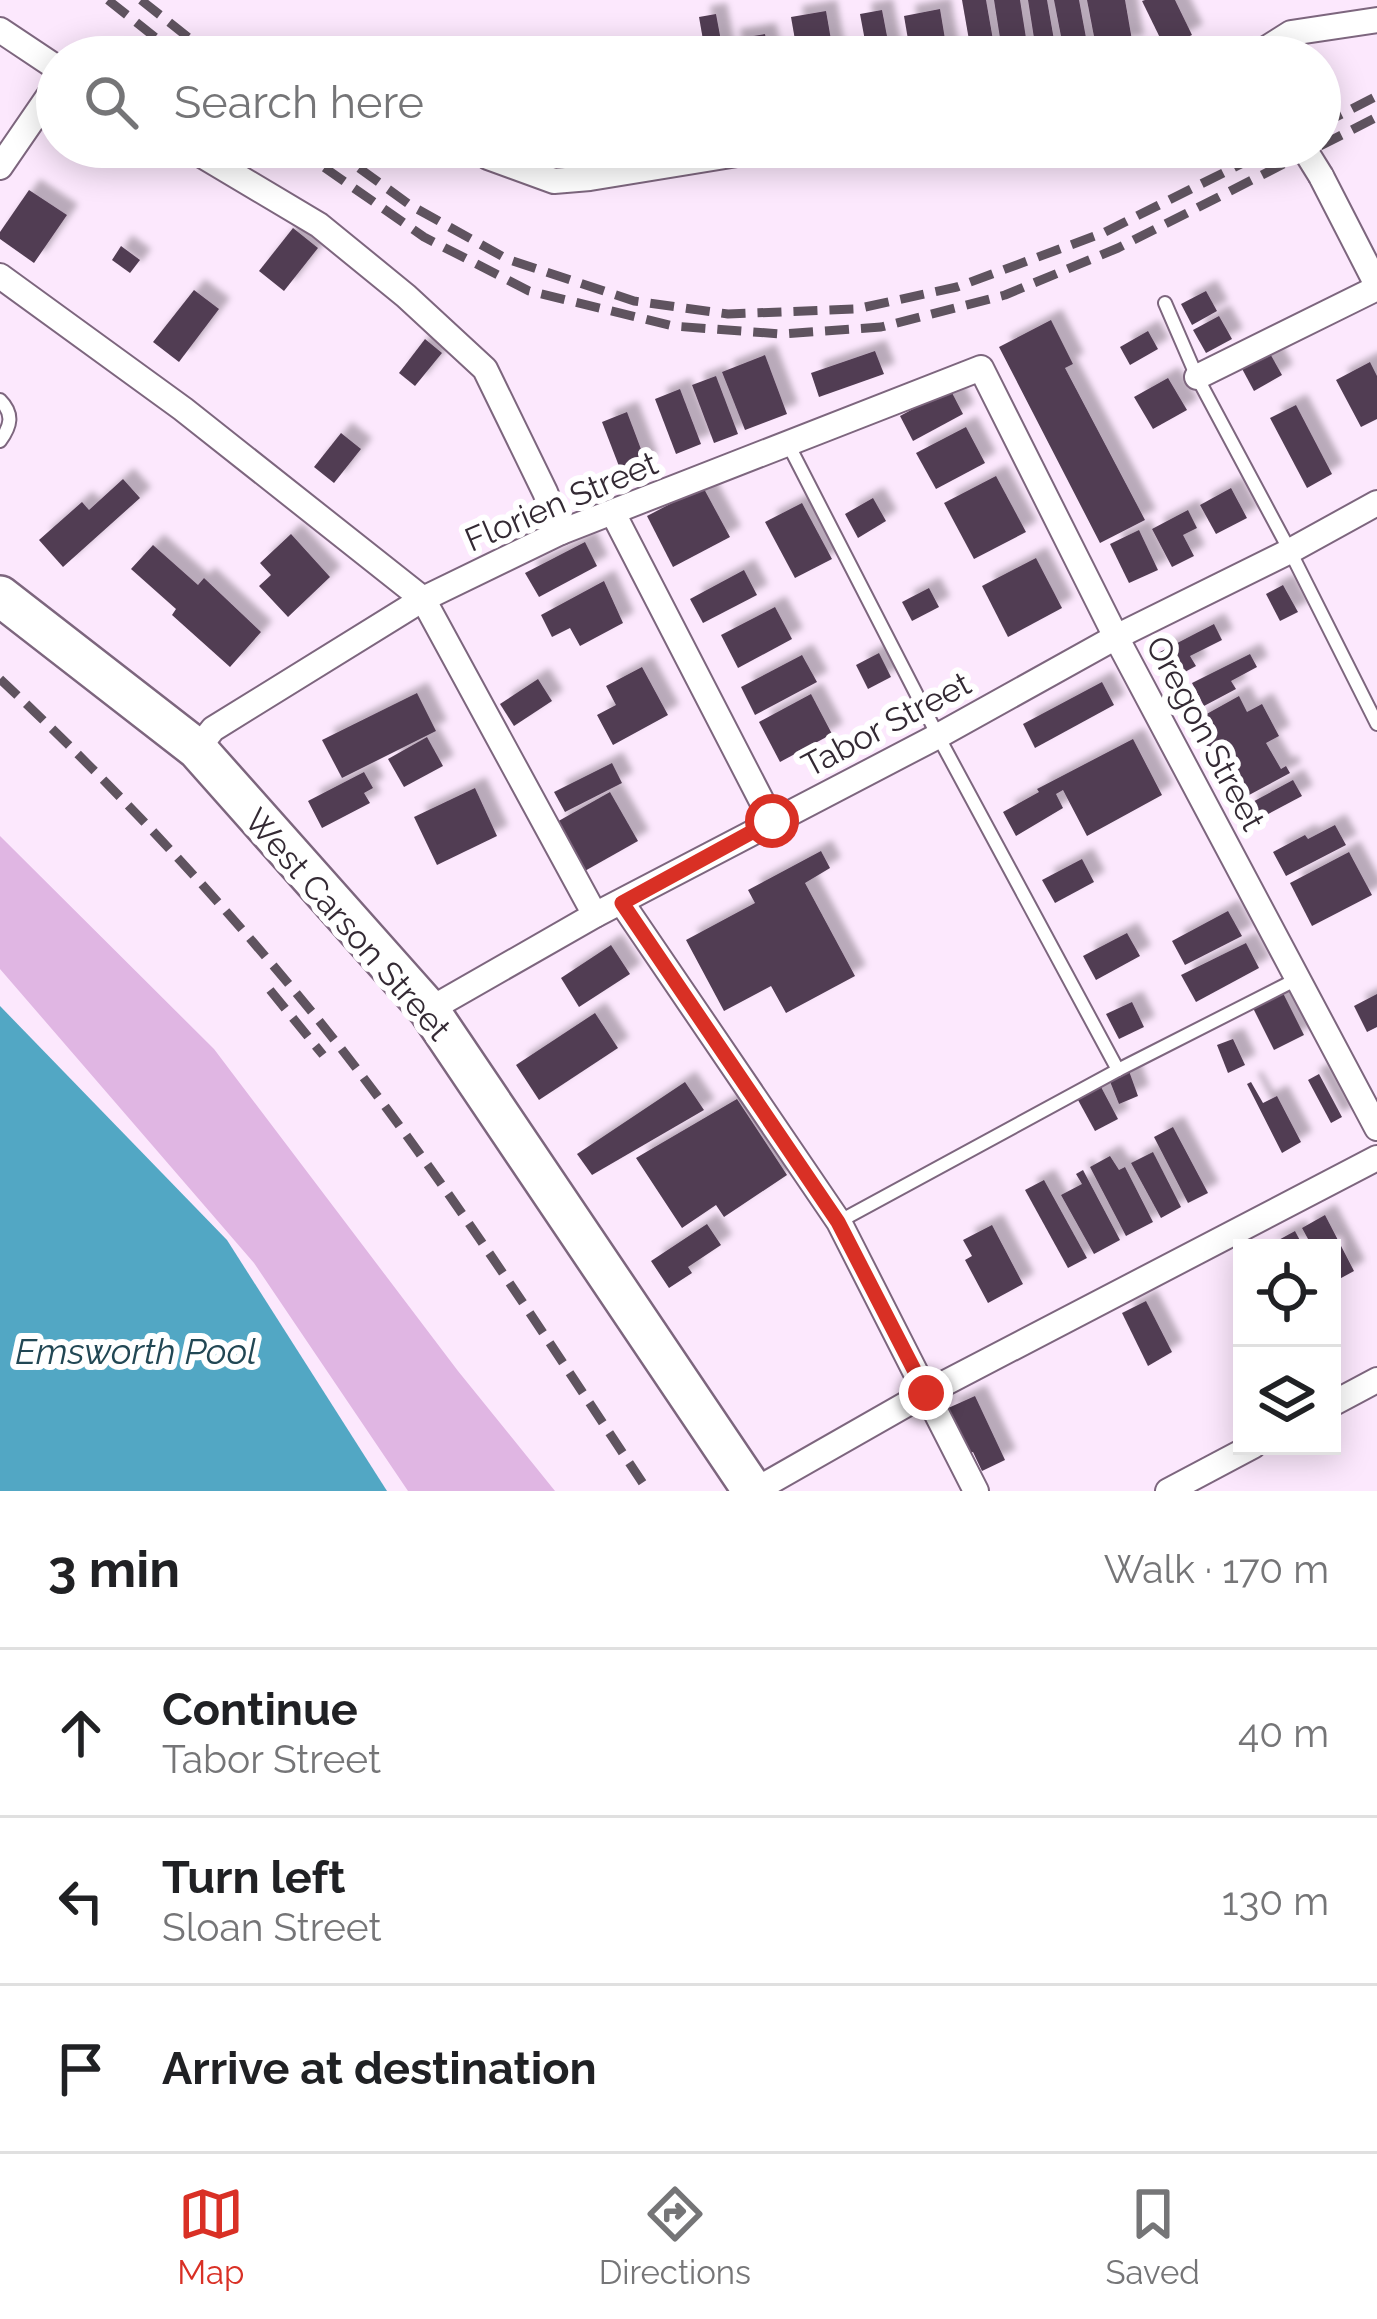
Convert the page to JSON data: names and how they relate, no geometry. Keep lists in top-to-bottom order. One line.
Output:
{"streets":{"main road":["West Carson Street"],"street":["Florien Street","Tabor Street","Oregon Street"]},"crossings":[["Florien Street","Oregon Street"],["Florien Street","West Carson Street"],["Tabor Street","Oregon Street"],["Tabor Street","West Carson Street"]],"water":["Emsworth Pool"],"page":{"search":"Search here","heading":["3 min","Walk · 170 m"],"list":[["Continue","Tabor Street","40 m"],["Turn left","Sloan Street","130 m"],"Arrive at destination"],"nav":["Map","Directions","Saved"]}}
